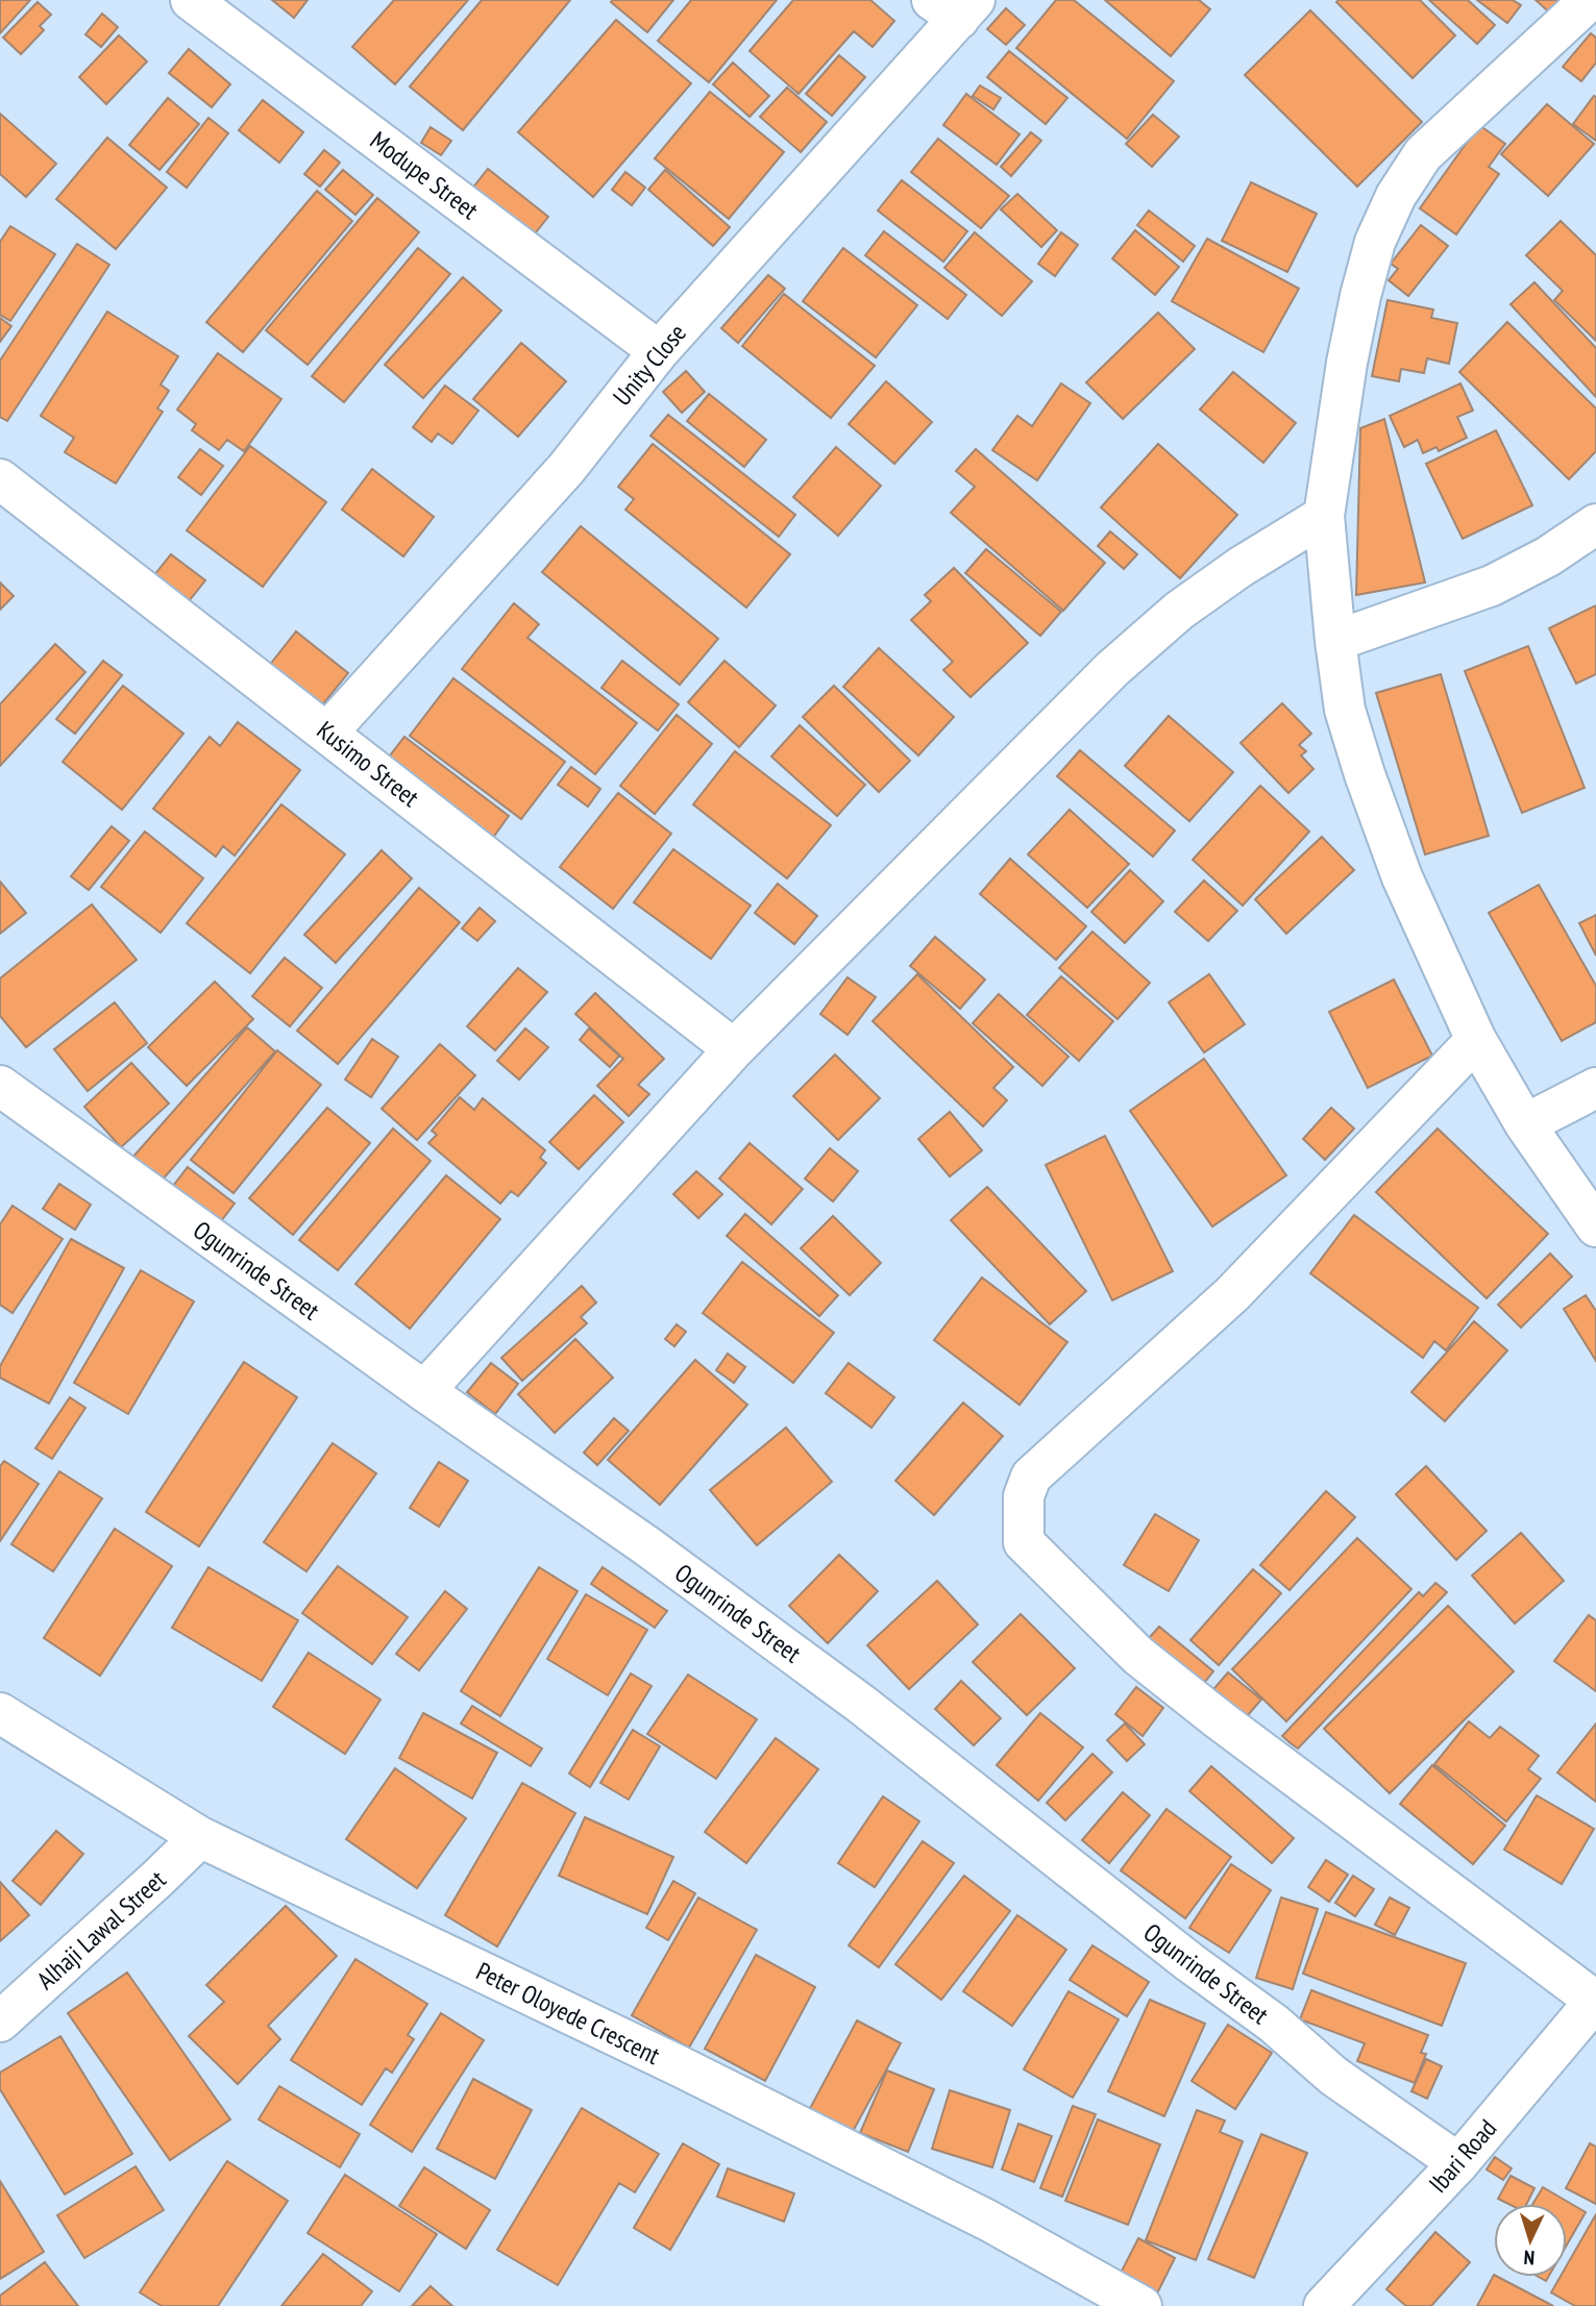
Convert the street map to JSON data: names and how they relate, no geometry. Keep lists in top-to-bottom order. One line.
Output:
{"streets":{"street":["Modupe Street","Unity Close","Kusimo Street","Ogunrinde Street","Alhaji Lawal Street","Peter Oloyede Crescent","Ibari Road"]},"crossings":[["Modupe Street","Unity Close"],["Unity Close","Kusimo Street"],["Ogunrinde Street","Ibari Road"],["Alhaji Lawal Street","Peter Oloyede Crescent"]],"north":"bottom"}
